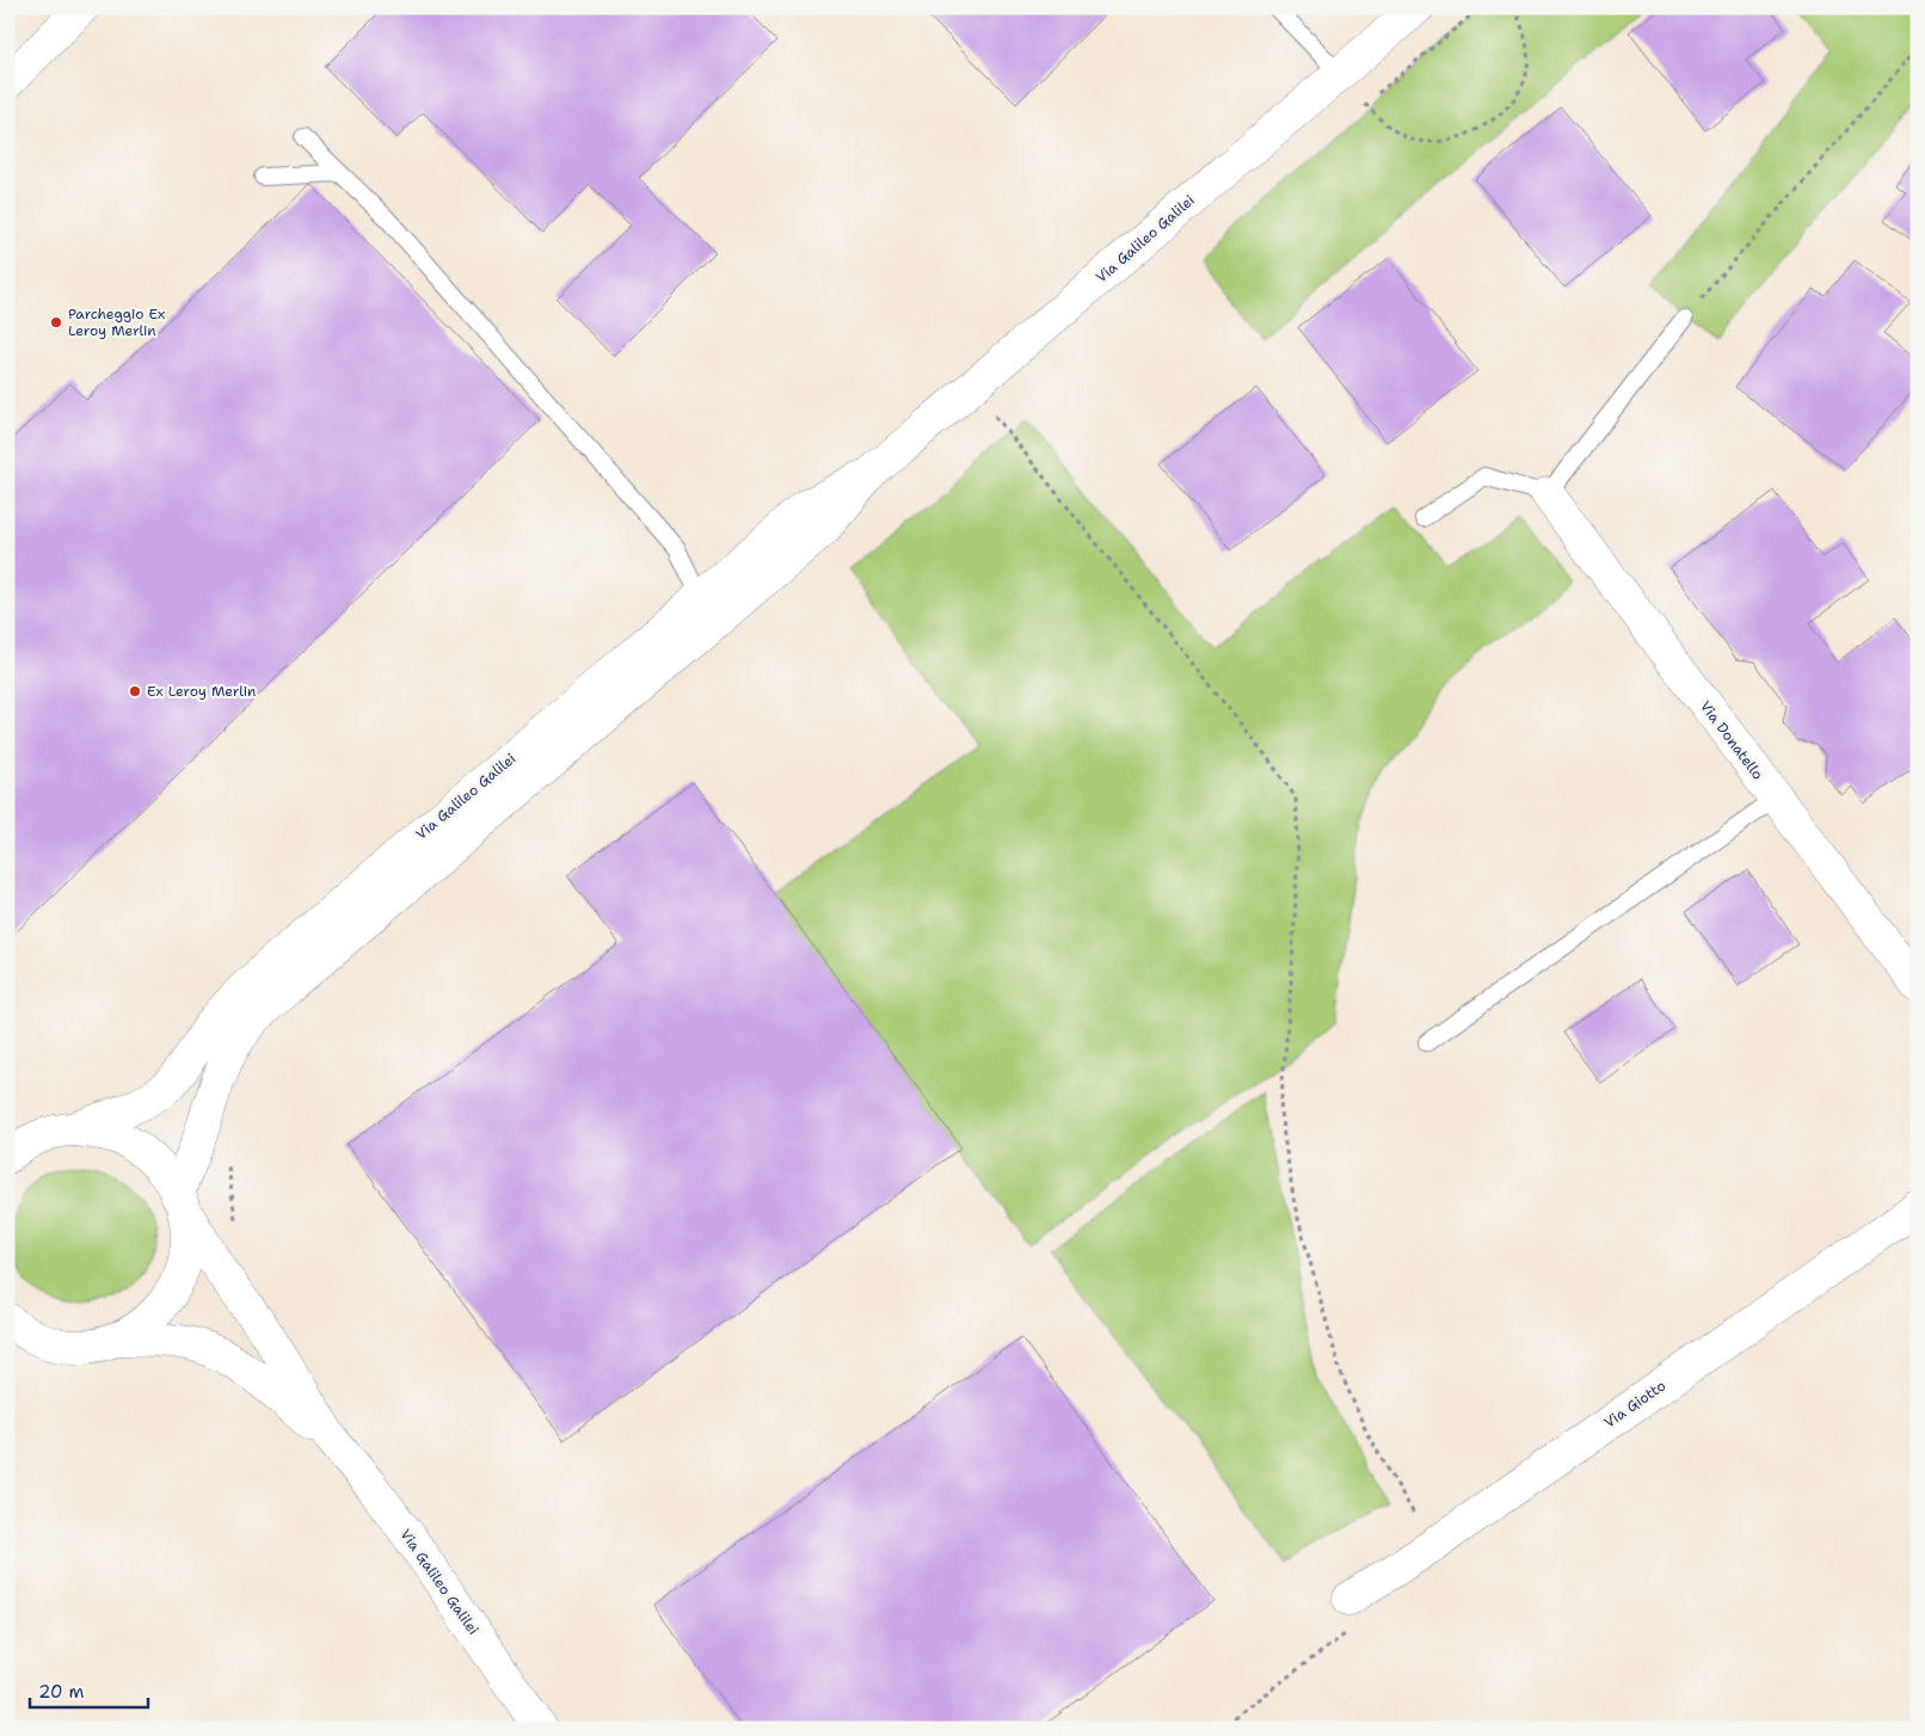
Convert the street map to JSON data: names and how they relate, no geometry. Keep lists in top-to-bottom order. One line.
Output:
{"streets":{"main road":["Via Galileo Galilei","Via Donatello","Via Giotto"]},"places":["Parcheggio Ex Leroy Merlin","Ex Leroy Merlin"],"scale_bar":"20 m"}
